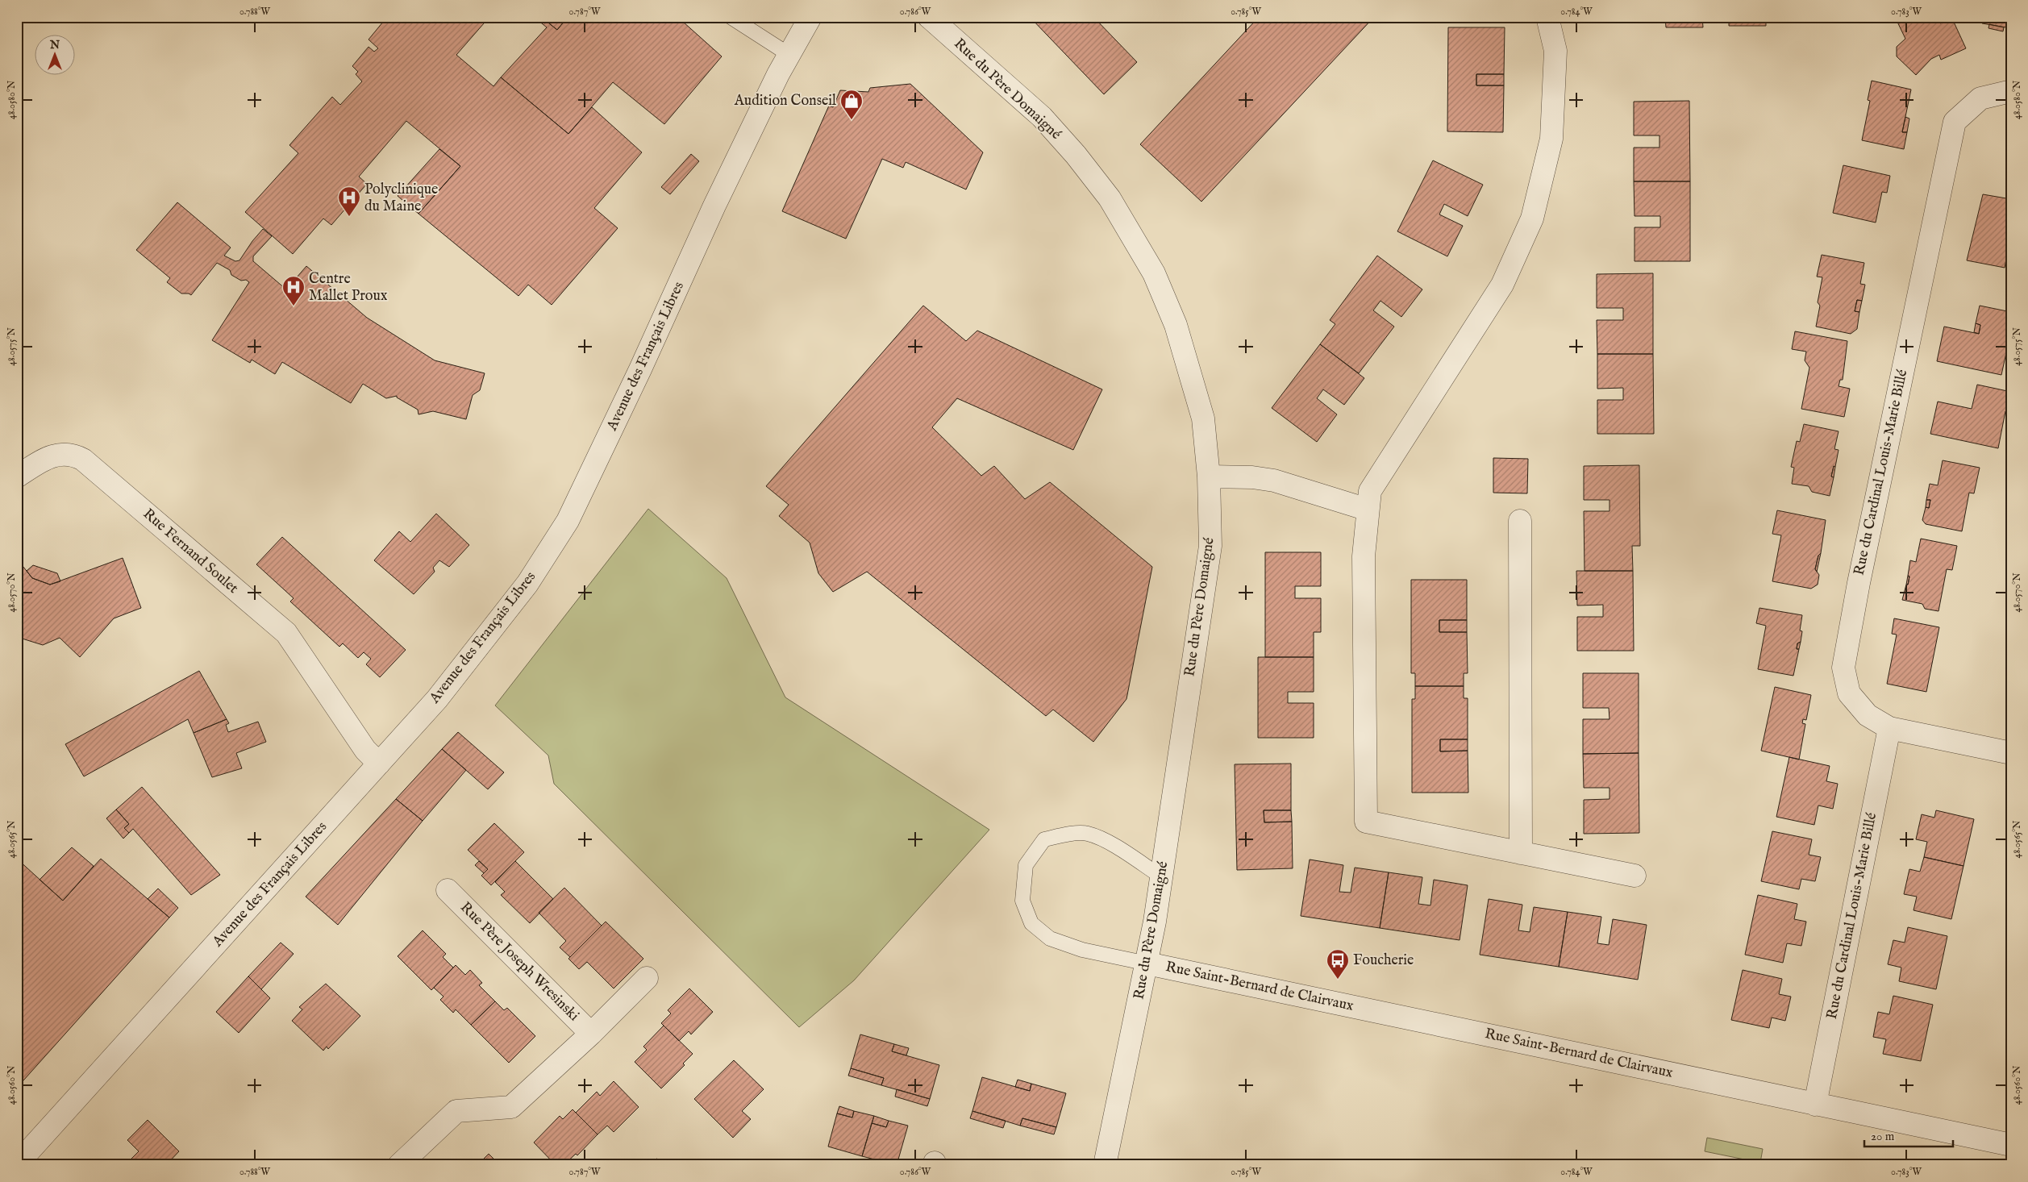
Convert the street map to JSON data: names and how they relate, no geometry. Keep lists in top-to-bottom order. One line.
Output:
{"streets":{"street":["Rue du Père Domaigné","Avenue des Français Libres","Rue du Cardinal Louis-Marie Billé","Rue Fernand Soulet","Rue Père Joseph Wresinski","Rue Saint-Bernard de Clairvaux"]},"crossings":[["Rue du Père Domaigné","Rue Saint-Bernard de Clairvaux"],["Avenue des Français Libres","Rue Fernand Soulet"],["Rue du Cardinal Louis-Marie Billé","Rue Saint-Bernard de Clairvaux"]],"places":{"shop":["Audition Conseil"],"hospital":["Polyclinique du Maine","Centre Mallet Proux"],"bus stop":["Foucherie"]},"scale_bar":"20 m","north":"top","coordinates":["0.788°W","0.787°W","0.786°W","0.785°W","0.784°W","0.783°W","48.0580°N","48.0575°N","48.0570°N","48.0565°N","48.0560°N"]}
